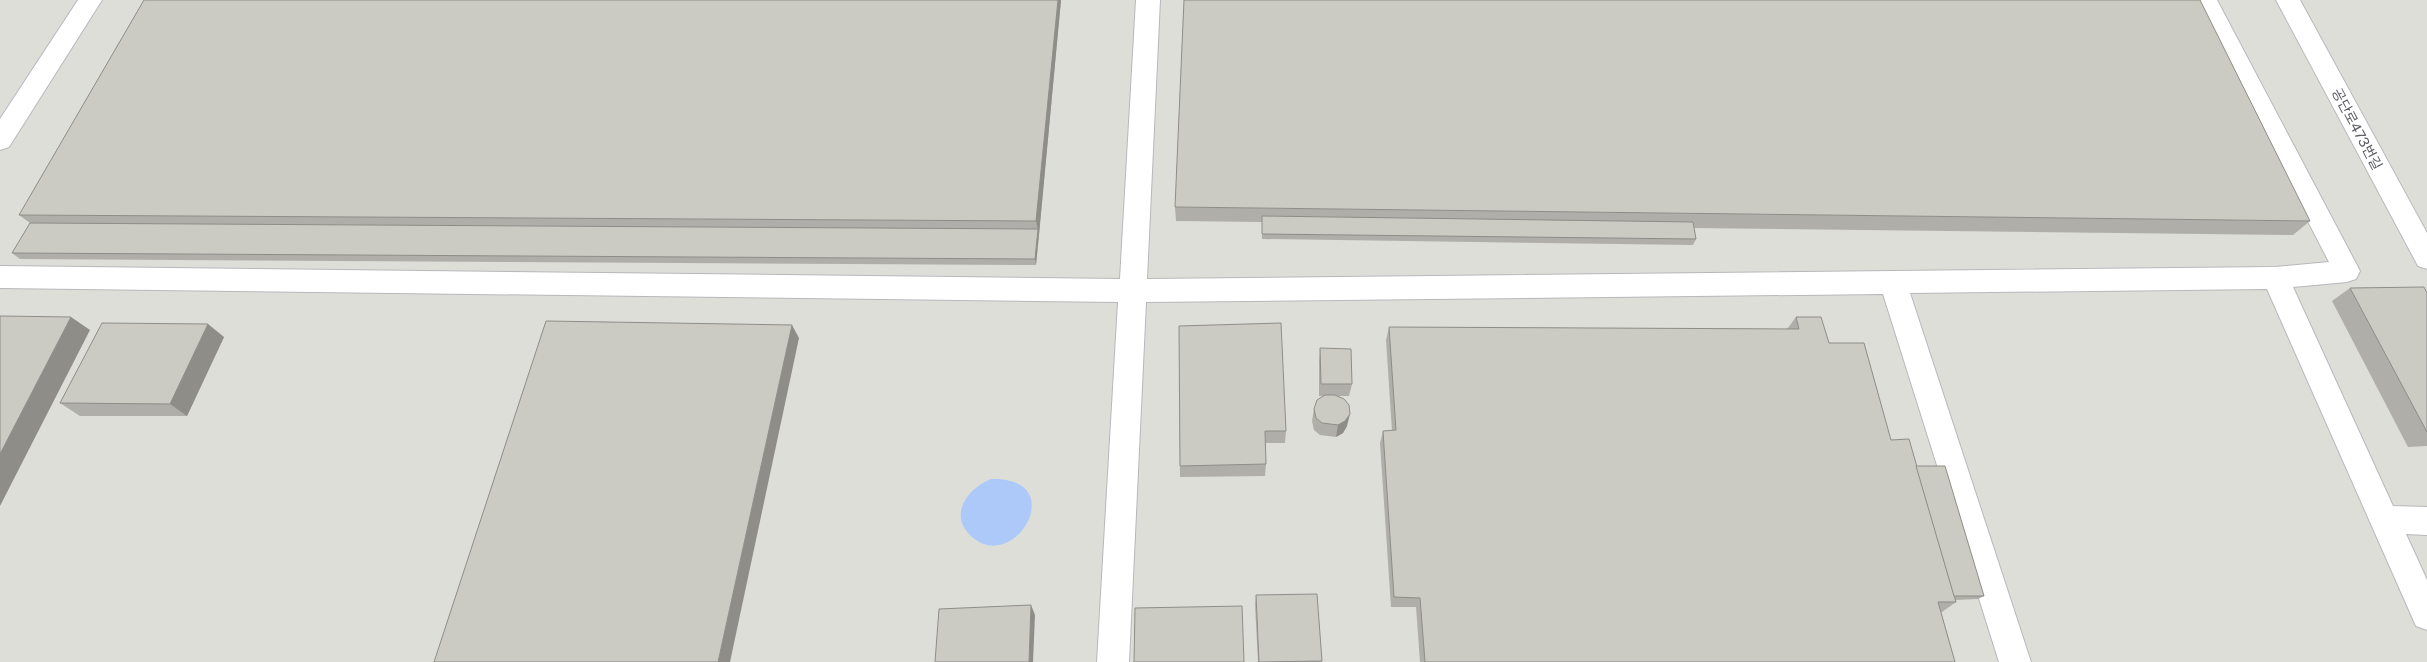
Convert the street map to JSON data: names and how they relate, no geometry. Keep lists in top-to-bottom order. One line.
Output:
{"streets":{"street":["공단로473번길"]}}
